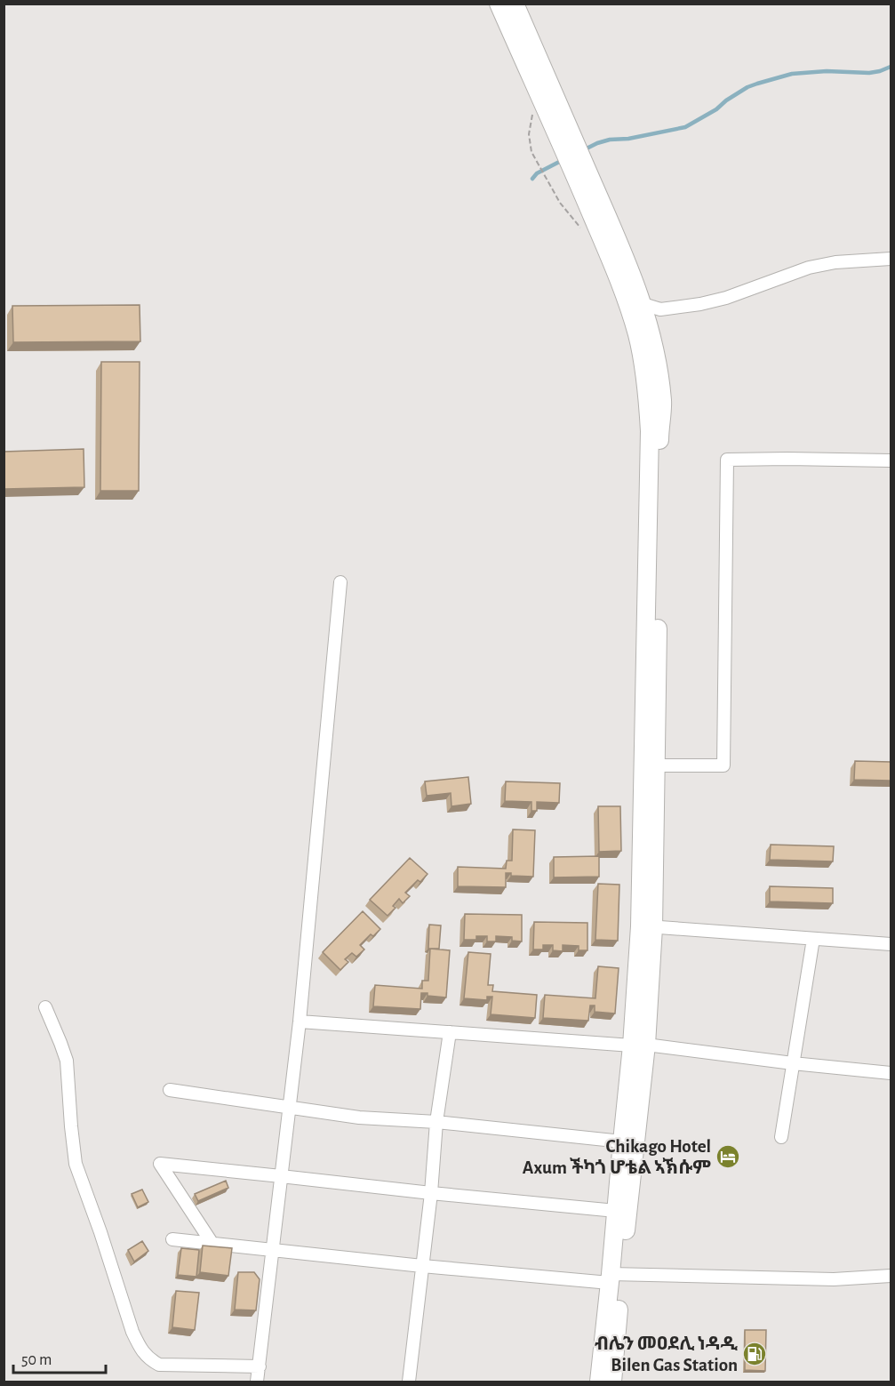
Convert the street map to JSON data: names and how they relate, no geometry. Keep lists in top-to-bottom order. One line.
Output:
{"places":{"hotel":["Chikago Hotel Axum ችካጎ ሆቴል ኣኽሱም"],"fuel station":["ብሌን መዐደሊ ነዳዲ Bilen Gas Station"]},"scale_bar":"50 m"}
